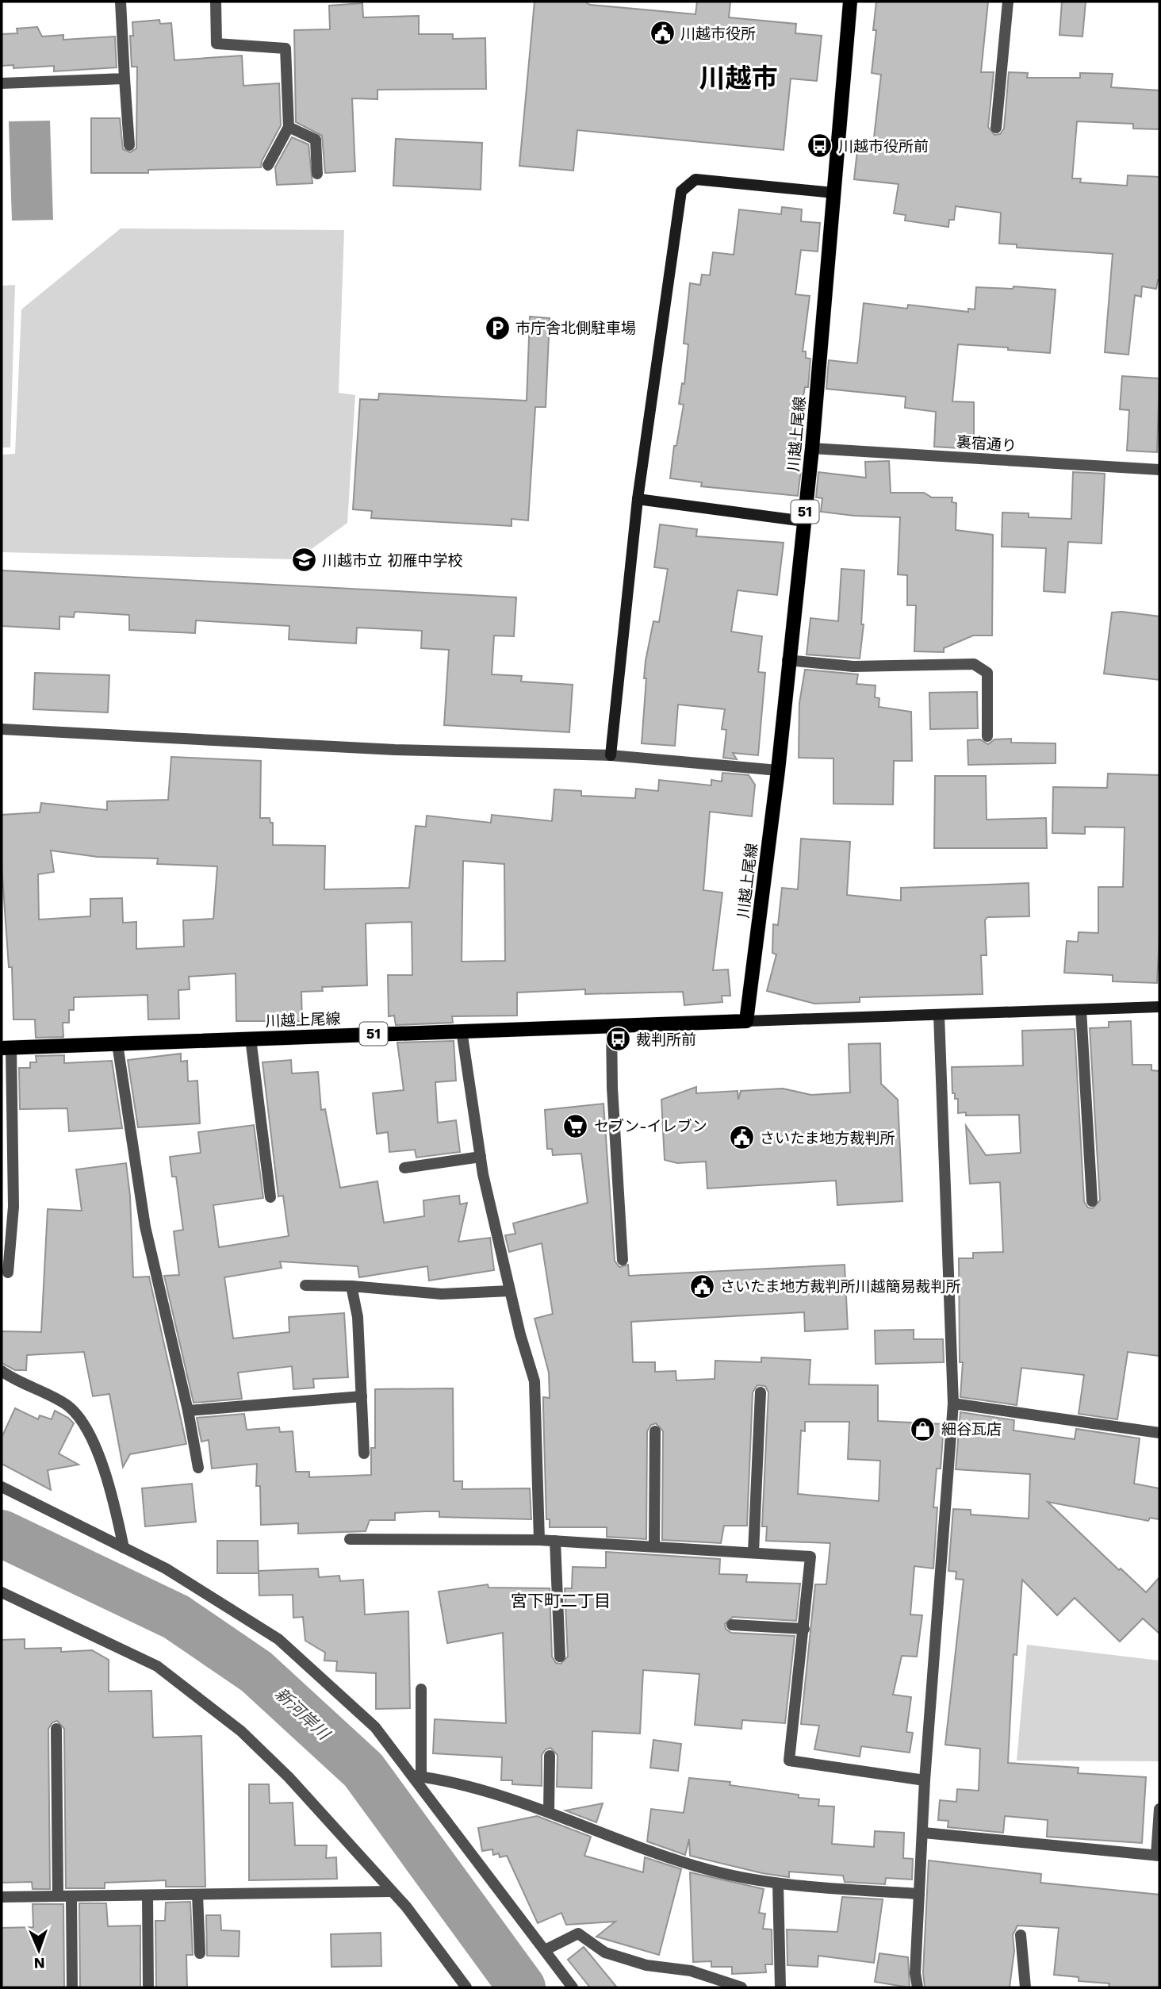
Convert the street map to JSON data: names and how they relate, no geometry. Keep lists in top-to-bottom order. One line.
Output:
{"streets":{"main road":["川越上尾線","51"],"street":["裏宿通り"]},"crossings":[["川越上尾線","裏宿通り"]],"districts":["川越市","宮下町二丁目"],"water":["新河岸川"],"places":{"public building":["川越市役所","さいたま地方裁判所","さいたま地方裁判所川越簡易裁判所"],"bus stop":["川越市役所前","裁判所前"],"parking":["市庁舎北側駐車場"],"school or university":["川越市立 初雁中学校"],"supermarket":["セブン-イレブン"],"shop":["細谷瓦店"]},"north":"bottom"}
